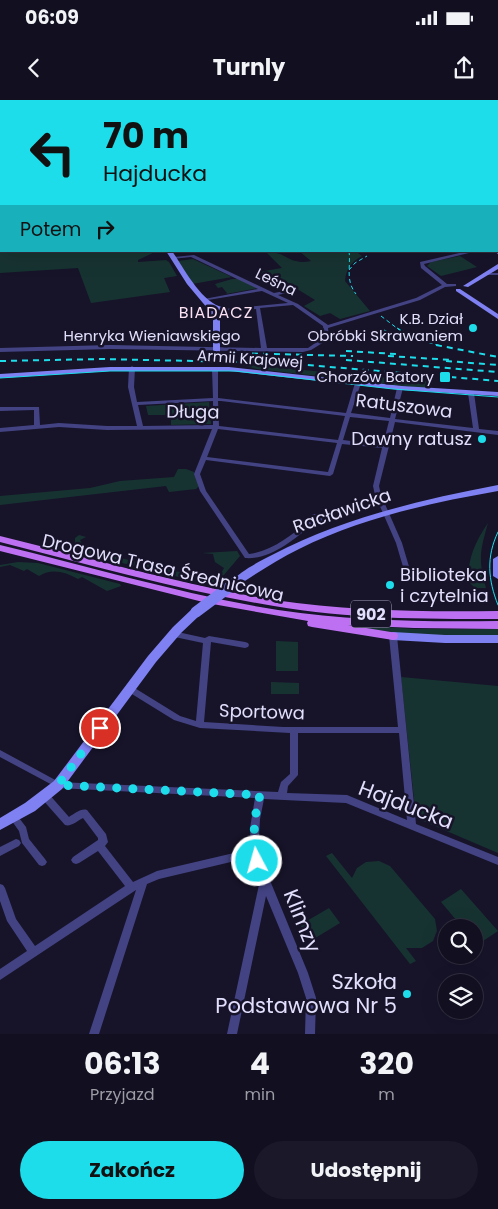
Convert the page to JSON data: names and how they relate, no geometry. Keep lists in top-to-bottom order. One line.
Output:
{"streets":{"main road":["Drogowa Trasa Średnicowa","902"],"street":["Leśna","Henryka Wieniawskiego","Armii Krajowej","Ratuszowa","Długa","Racławicka","Sportowa","Hajducka","Klimzy"]},"crossings":[["Leśna","Henryka Wieniawskiego"],["Racławicka","Sportowa"],["Racławicka","Hajducka"],["Hajducka","Klimzy"]],"districts":["BIADACZ"],"places":{"other":["K.B. Dział Obróbki Skrawaniem","Dawny ratusz","Biblioteka i czytelnia","Szkoła Podstawowa Nr 5"],"transit":["Chorzów Batory"]},"page":{"status":"06:09","header":"Turnly","turn":["70 m","Hajducka"],"then":"Potem","eta":["06:13","Przyjazd","4","min","320","m"],"buttons":["Zakończ","Udostępnij"]}}
